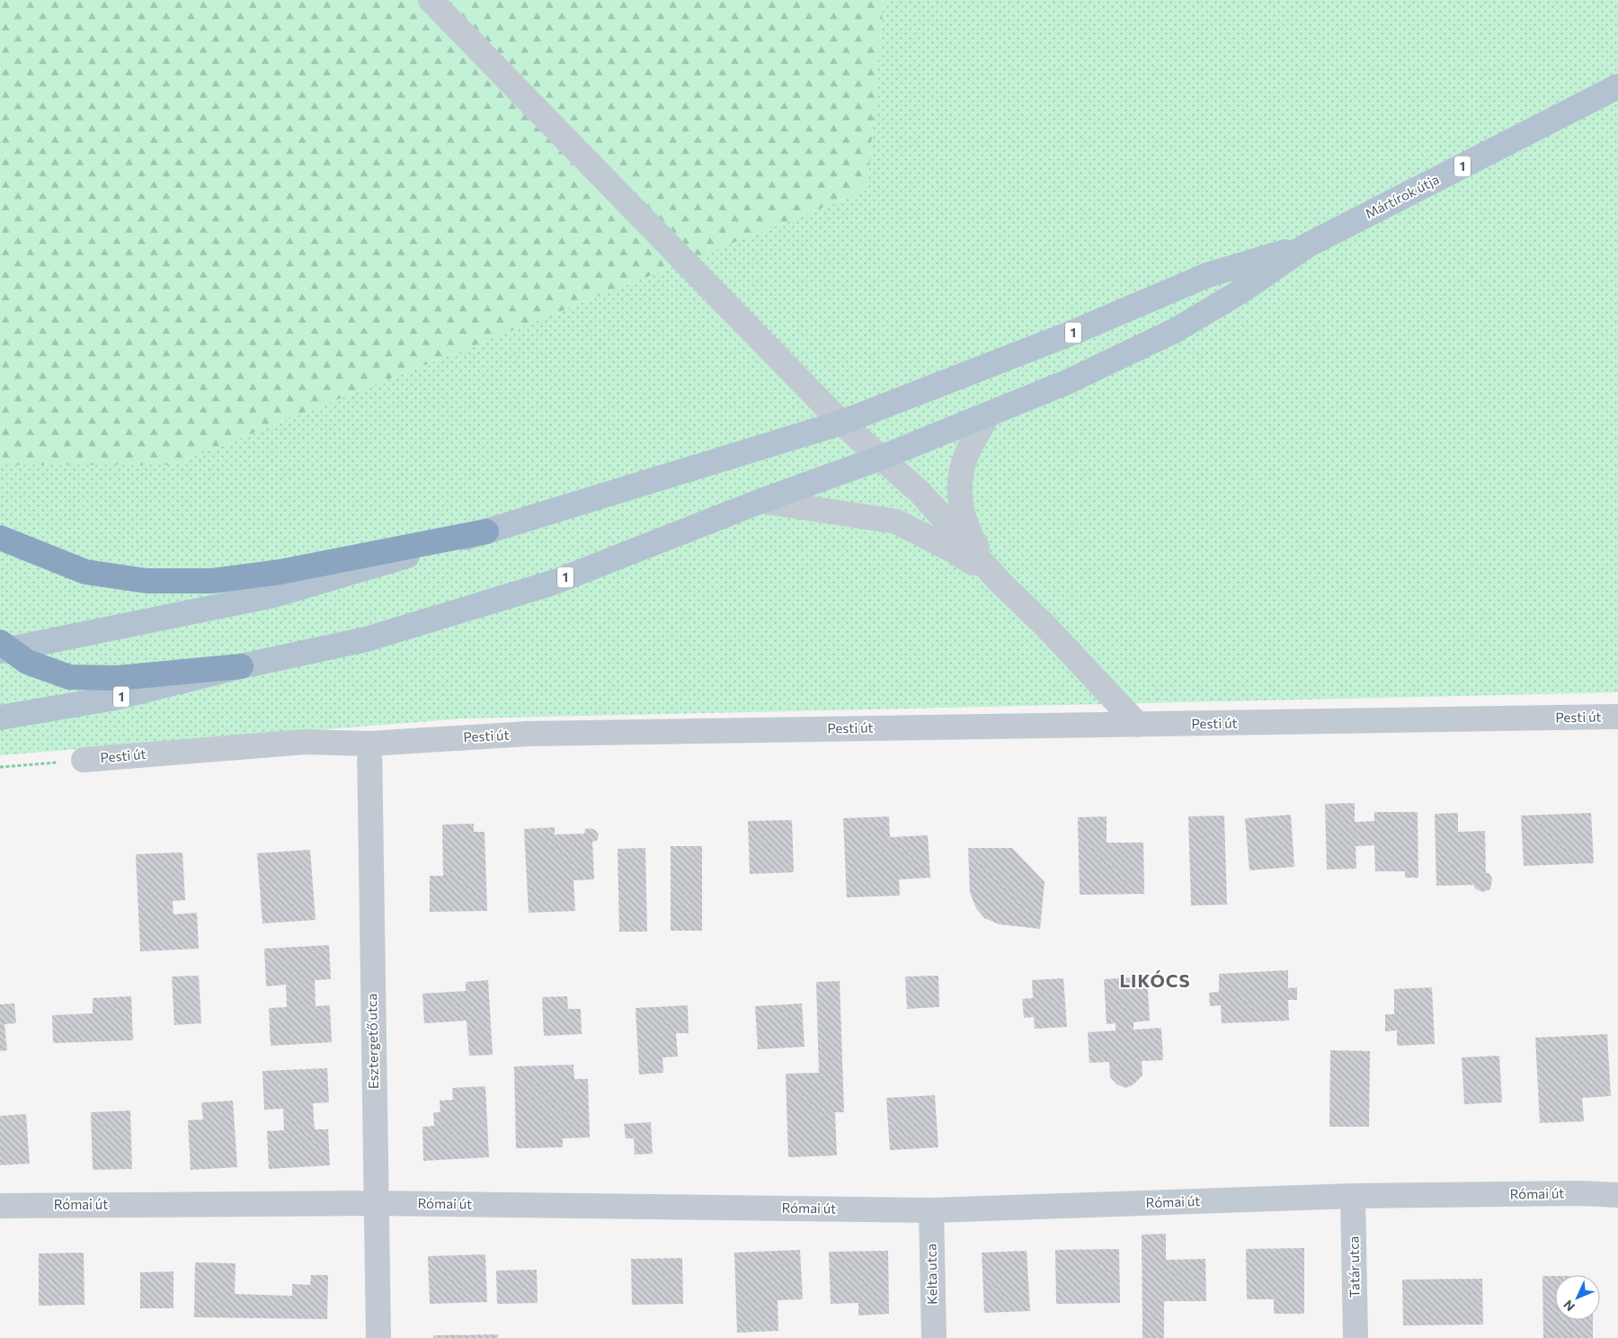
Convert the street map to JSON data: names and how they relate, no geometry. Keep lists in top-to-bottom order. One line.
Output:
{"streets":{"main road":["1","Mártírok útja"],"street":["Pesti út","Esztergető utca","Római út","Tatár utca","Kelta utca"]},"crossings":[["1","Mártírok útja"],["Pesti út","Esztergető utca"],["Esztergető utca","Római út"],["Római út","Tatár utca"],["Római út","Kelta utca"]],"districts":["LIKÓCS"],"north":"bottom left"}
